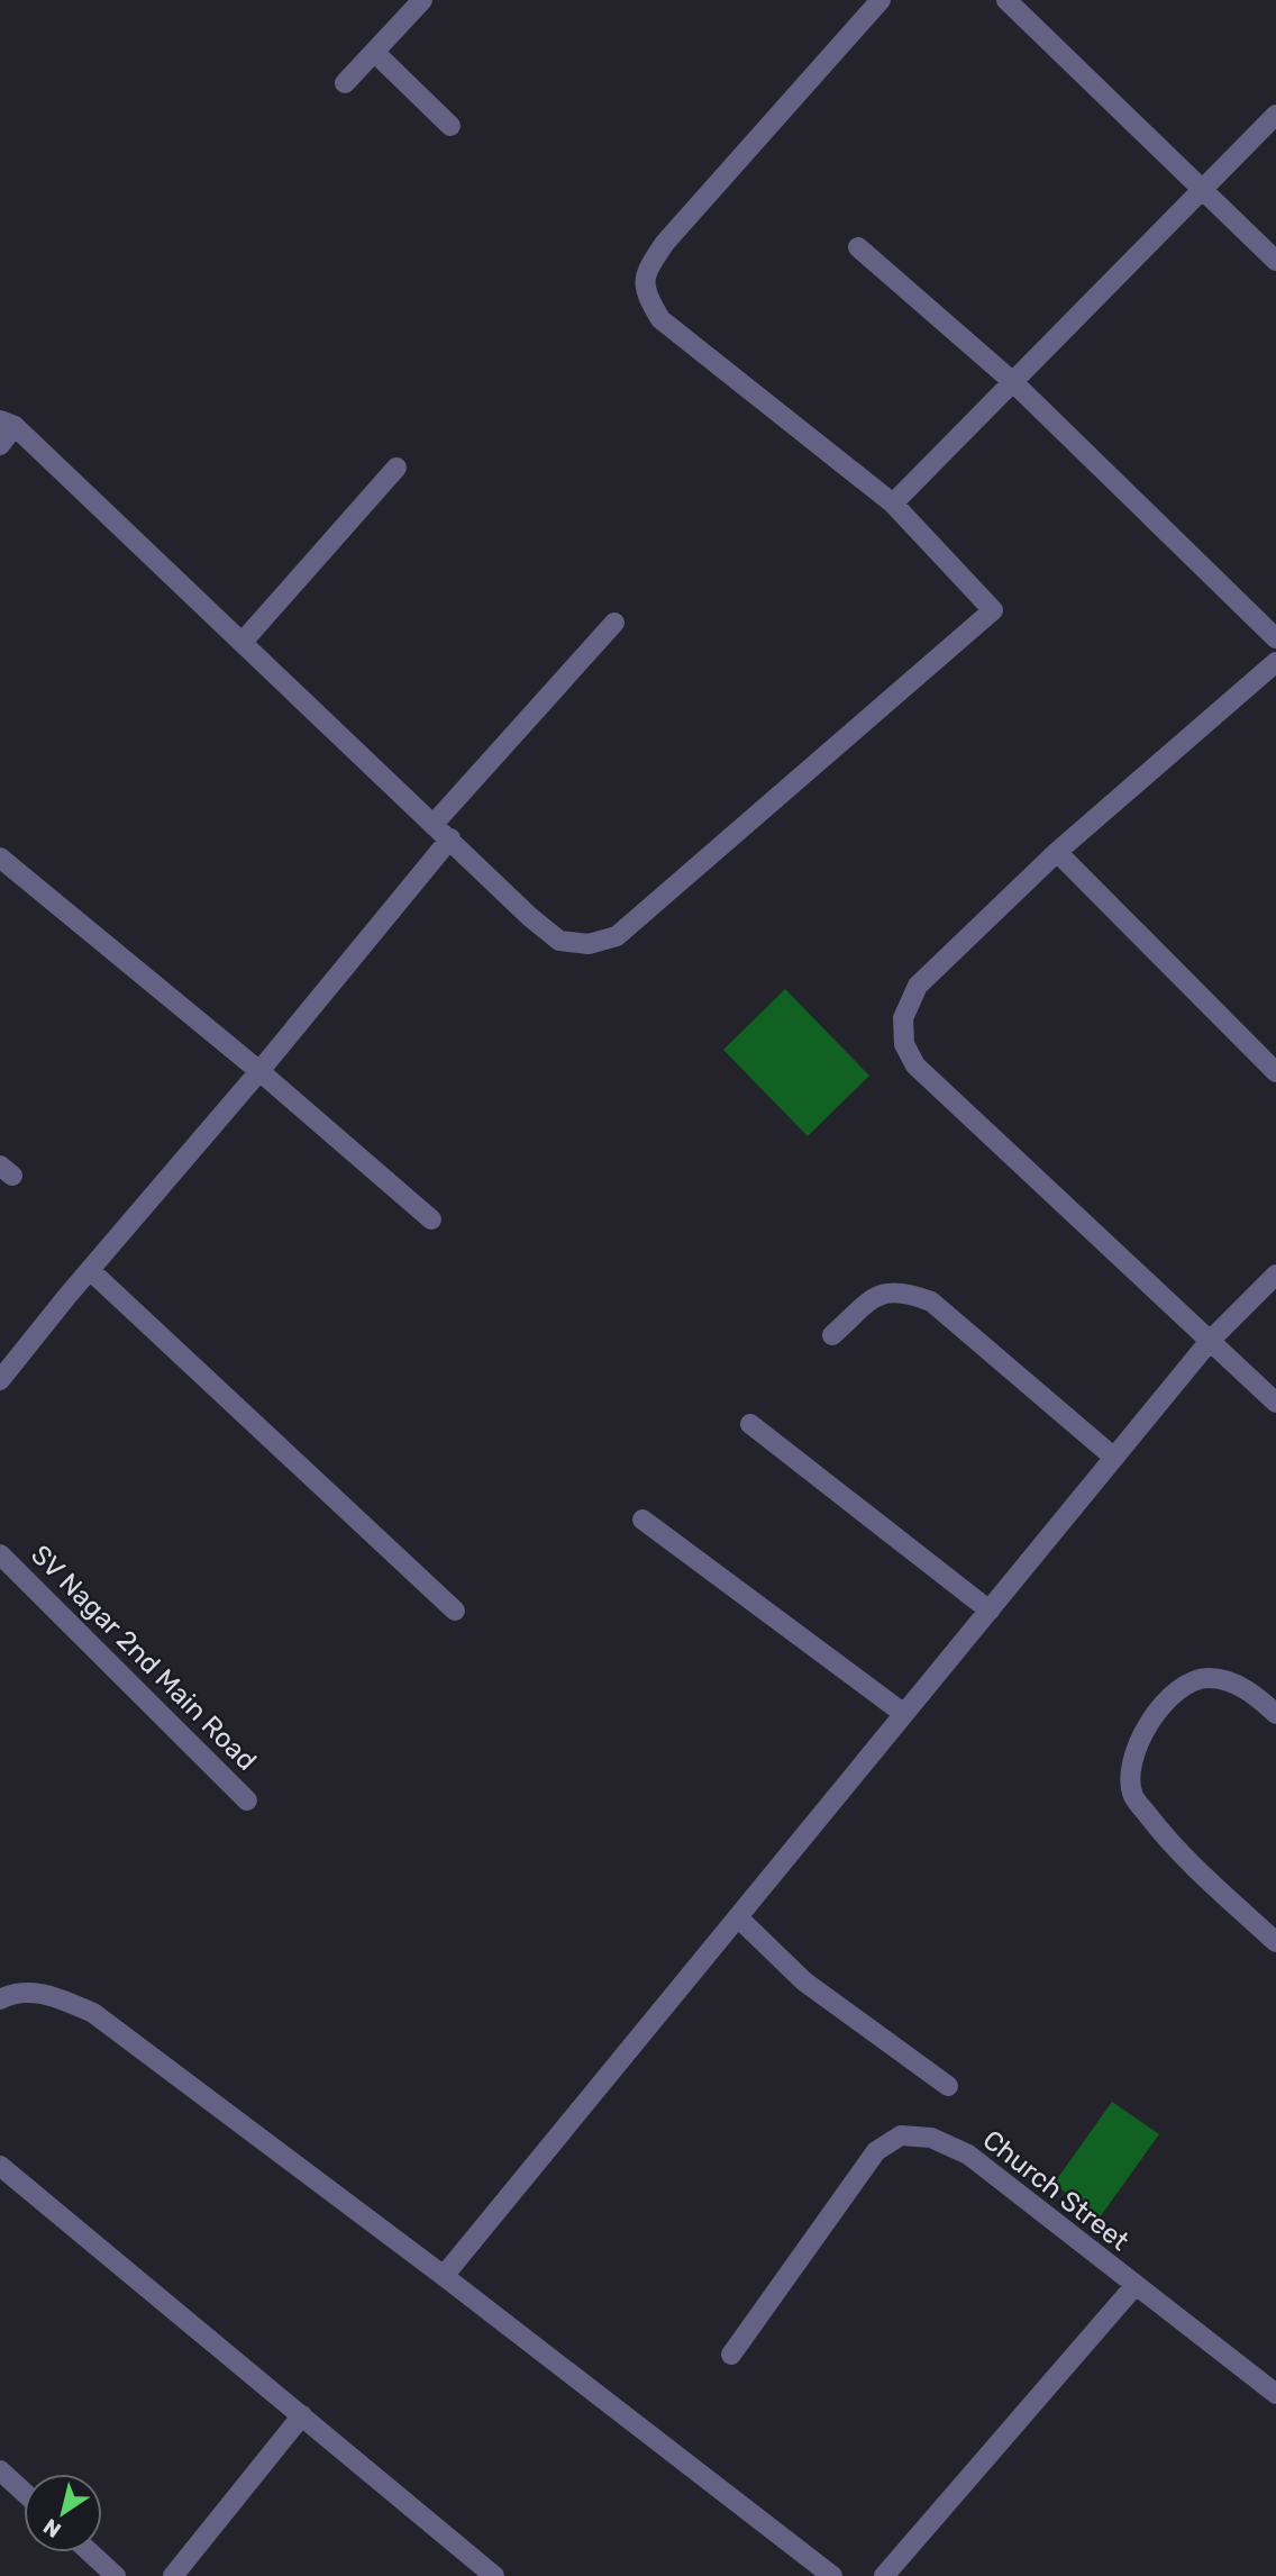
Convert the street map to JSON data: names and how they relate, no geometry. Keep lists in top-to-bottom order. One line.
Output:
{"streets":{"street":["SV Nagar 2nd Main Road","Church Street"]},"north":"bottom left"}
